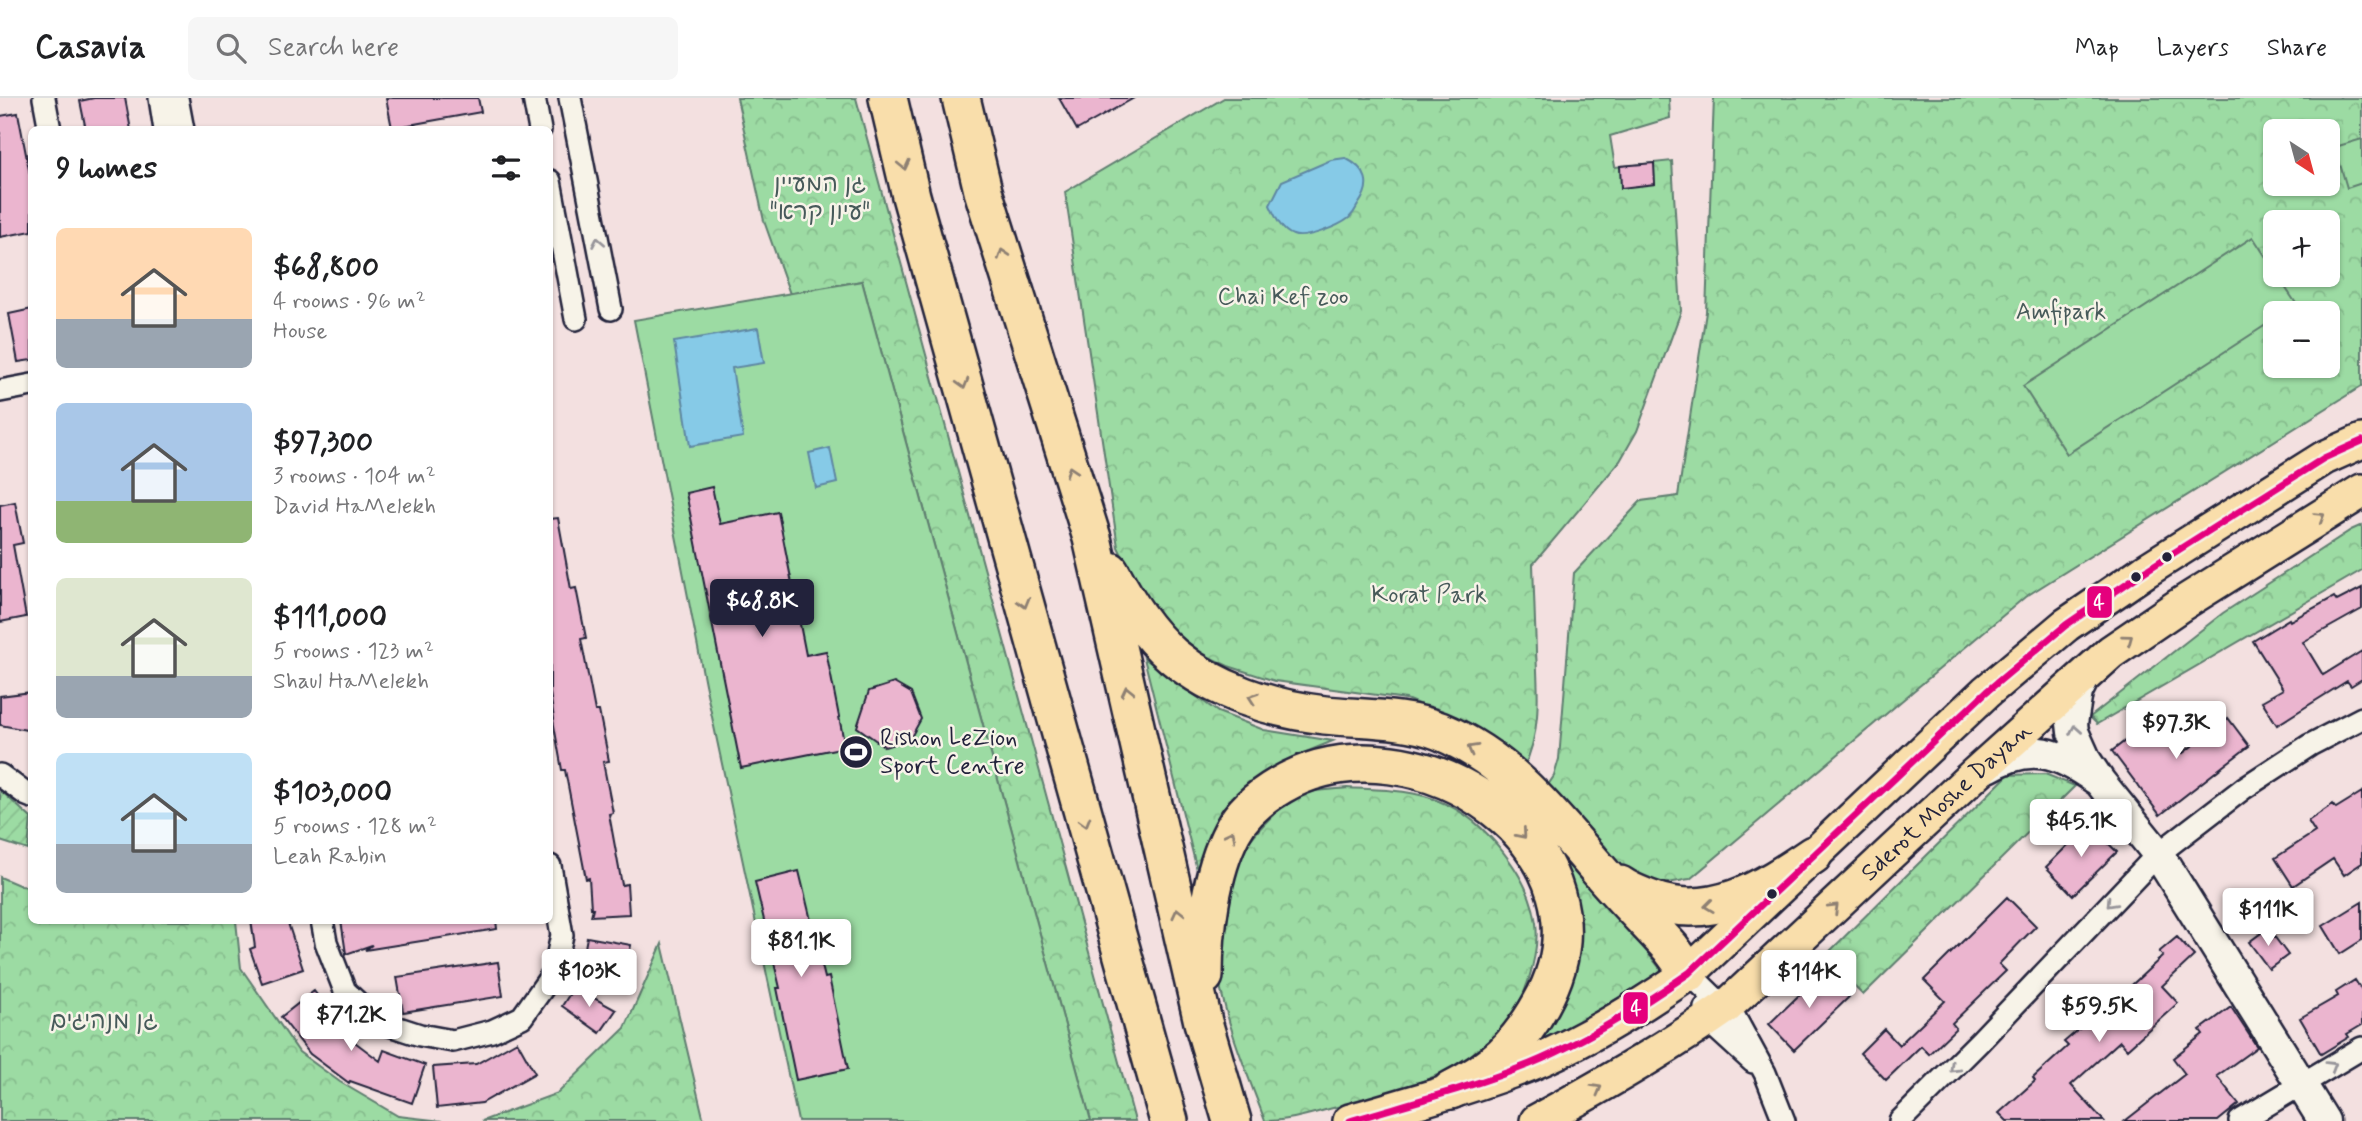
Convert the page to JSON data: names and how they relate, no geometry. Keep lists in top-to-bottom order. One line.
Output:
{"streets":{"main road":["Sderot Moshe Dayan"]},"parks":["גן המעיין \"עיון קרא\"","Chai Kef zoo","Amfipark","Korat Park","גן מנהיגים"],"places":{"sports":["Rishon LeZion Sport Centre"]},"lines":["transit line 4"],"north":"bottom right","page":{"header":"Casavia","search":"Search here","nav":["Map","Layers","Share"],"map_buttons":["+","−"],"heading":"9 homes","list":[{"name":"$68,800","note":"4 rooms · 96 m² · House"},{"name":"$97,300","note":"3 rooms · 104 m² · David HaMelekh"},{"name":"$111,000","note":"5 rooms · 123 m² · Shaul HaMelekh"},{"name":"$103,000","note":"5 rooms · 128 m² · Leah Rabin"}],"price":["$68.8K","$97.3K","$45.1K","$111K","$81.1K","$103K","$114K","$59.5K","$71.2K"]}}
